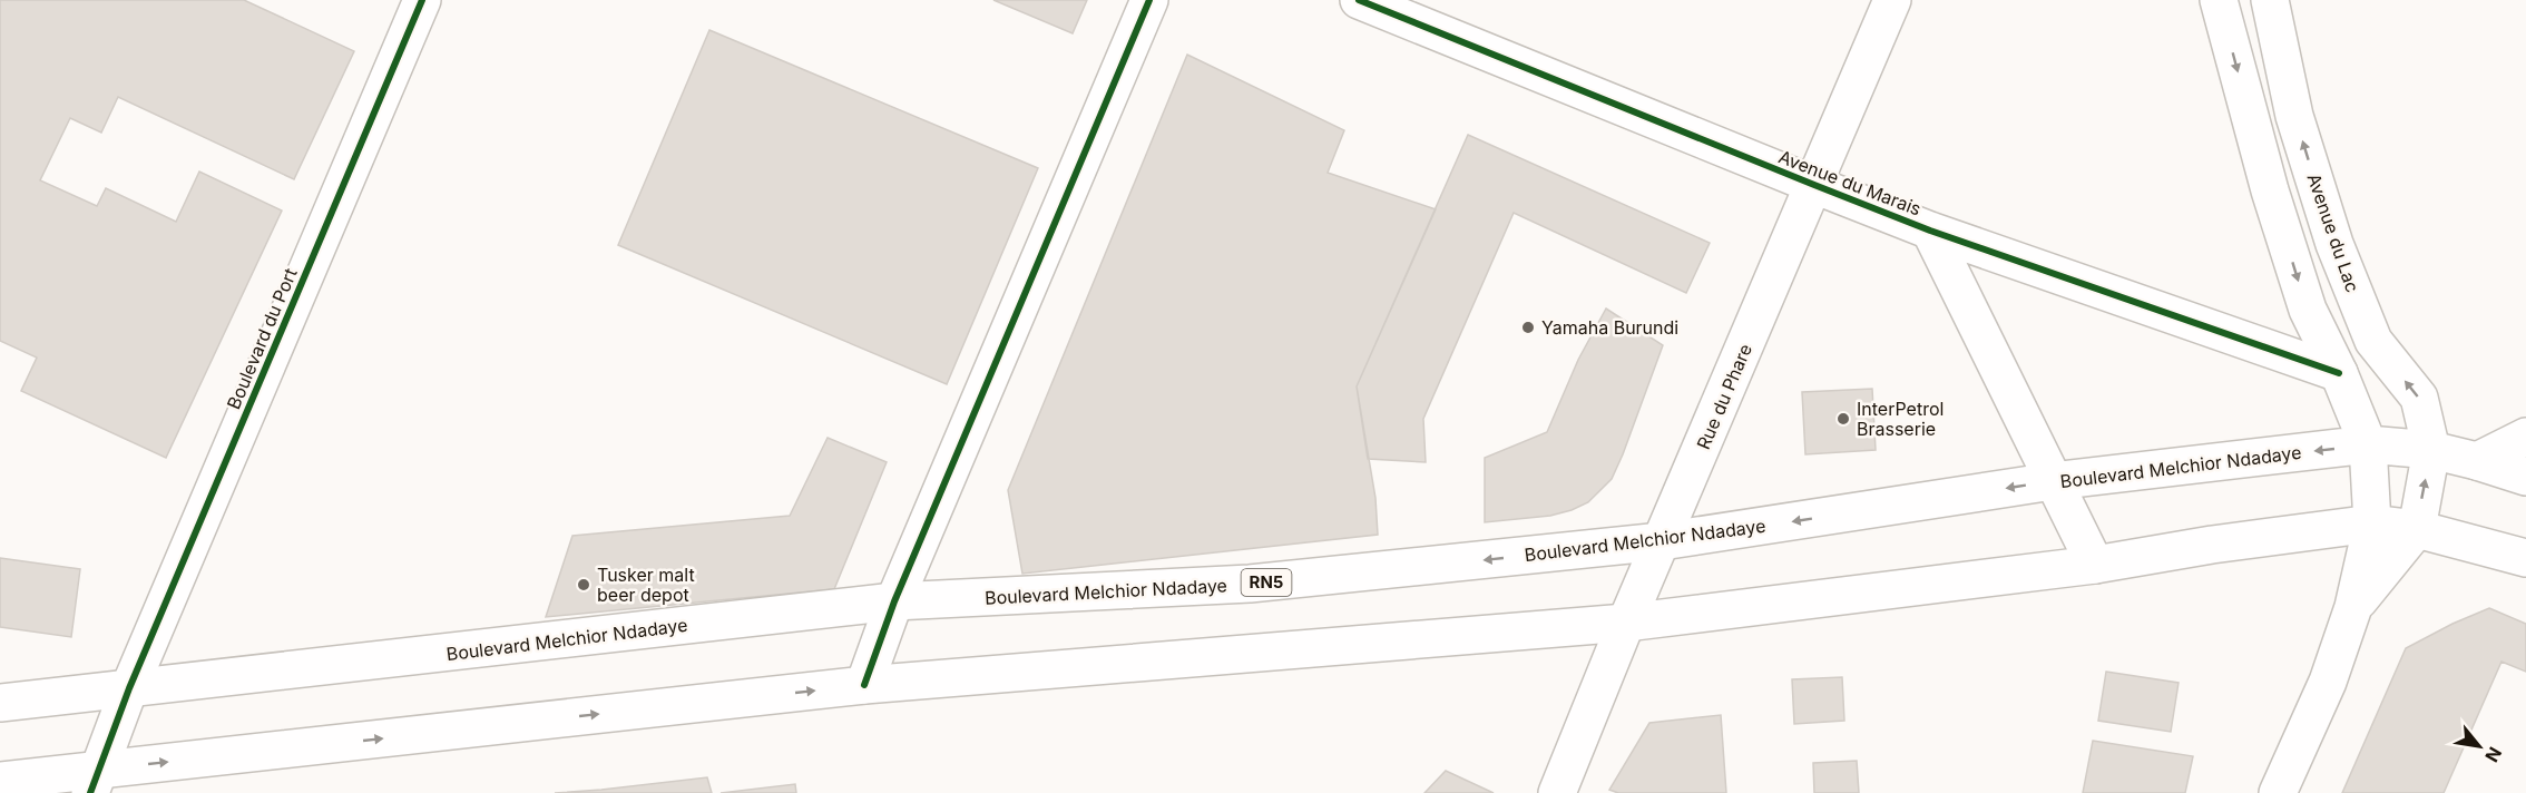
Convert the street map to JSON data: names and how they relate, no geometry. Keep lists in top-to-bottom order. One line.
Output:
{"streets":{"main road":["Avenue du Marais","Avenue du Lac","Boulevard du Port","Rue du Phare","Boulevard Melchior Ndadaye","RN5"]},"crossings":[["Avenue du Marais","Rue du Phare"],["Avenue du Lac","Boulevard Melchior Ndadaye"],["Boulevard du Port","Boulevard Melchior Ndadaye"],["Rue du Phare","Boulevard Melchior Ndadaye"]],"places":["Yamaha Burundi","InterPetrol Brasserie","Tusker malt beer depot"],"north":"bottom right"}
